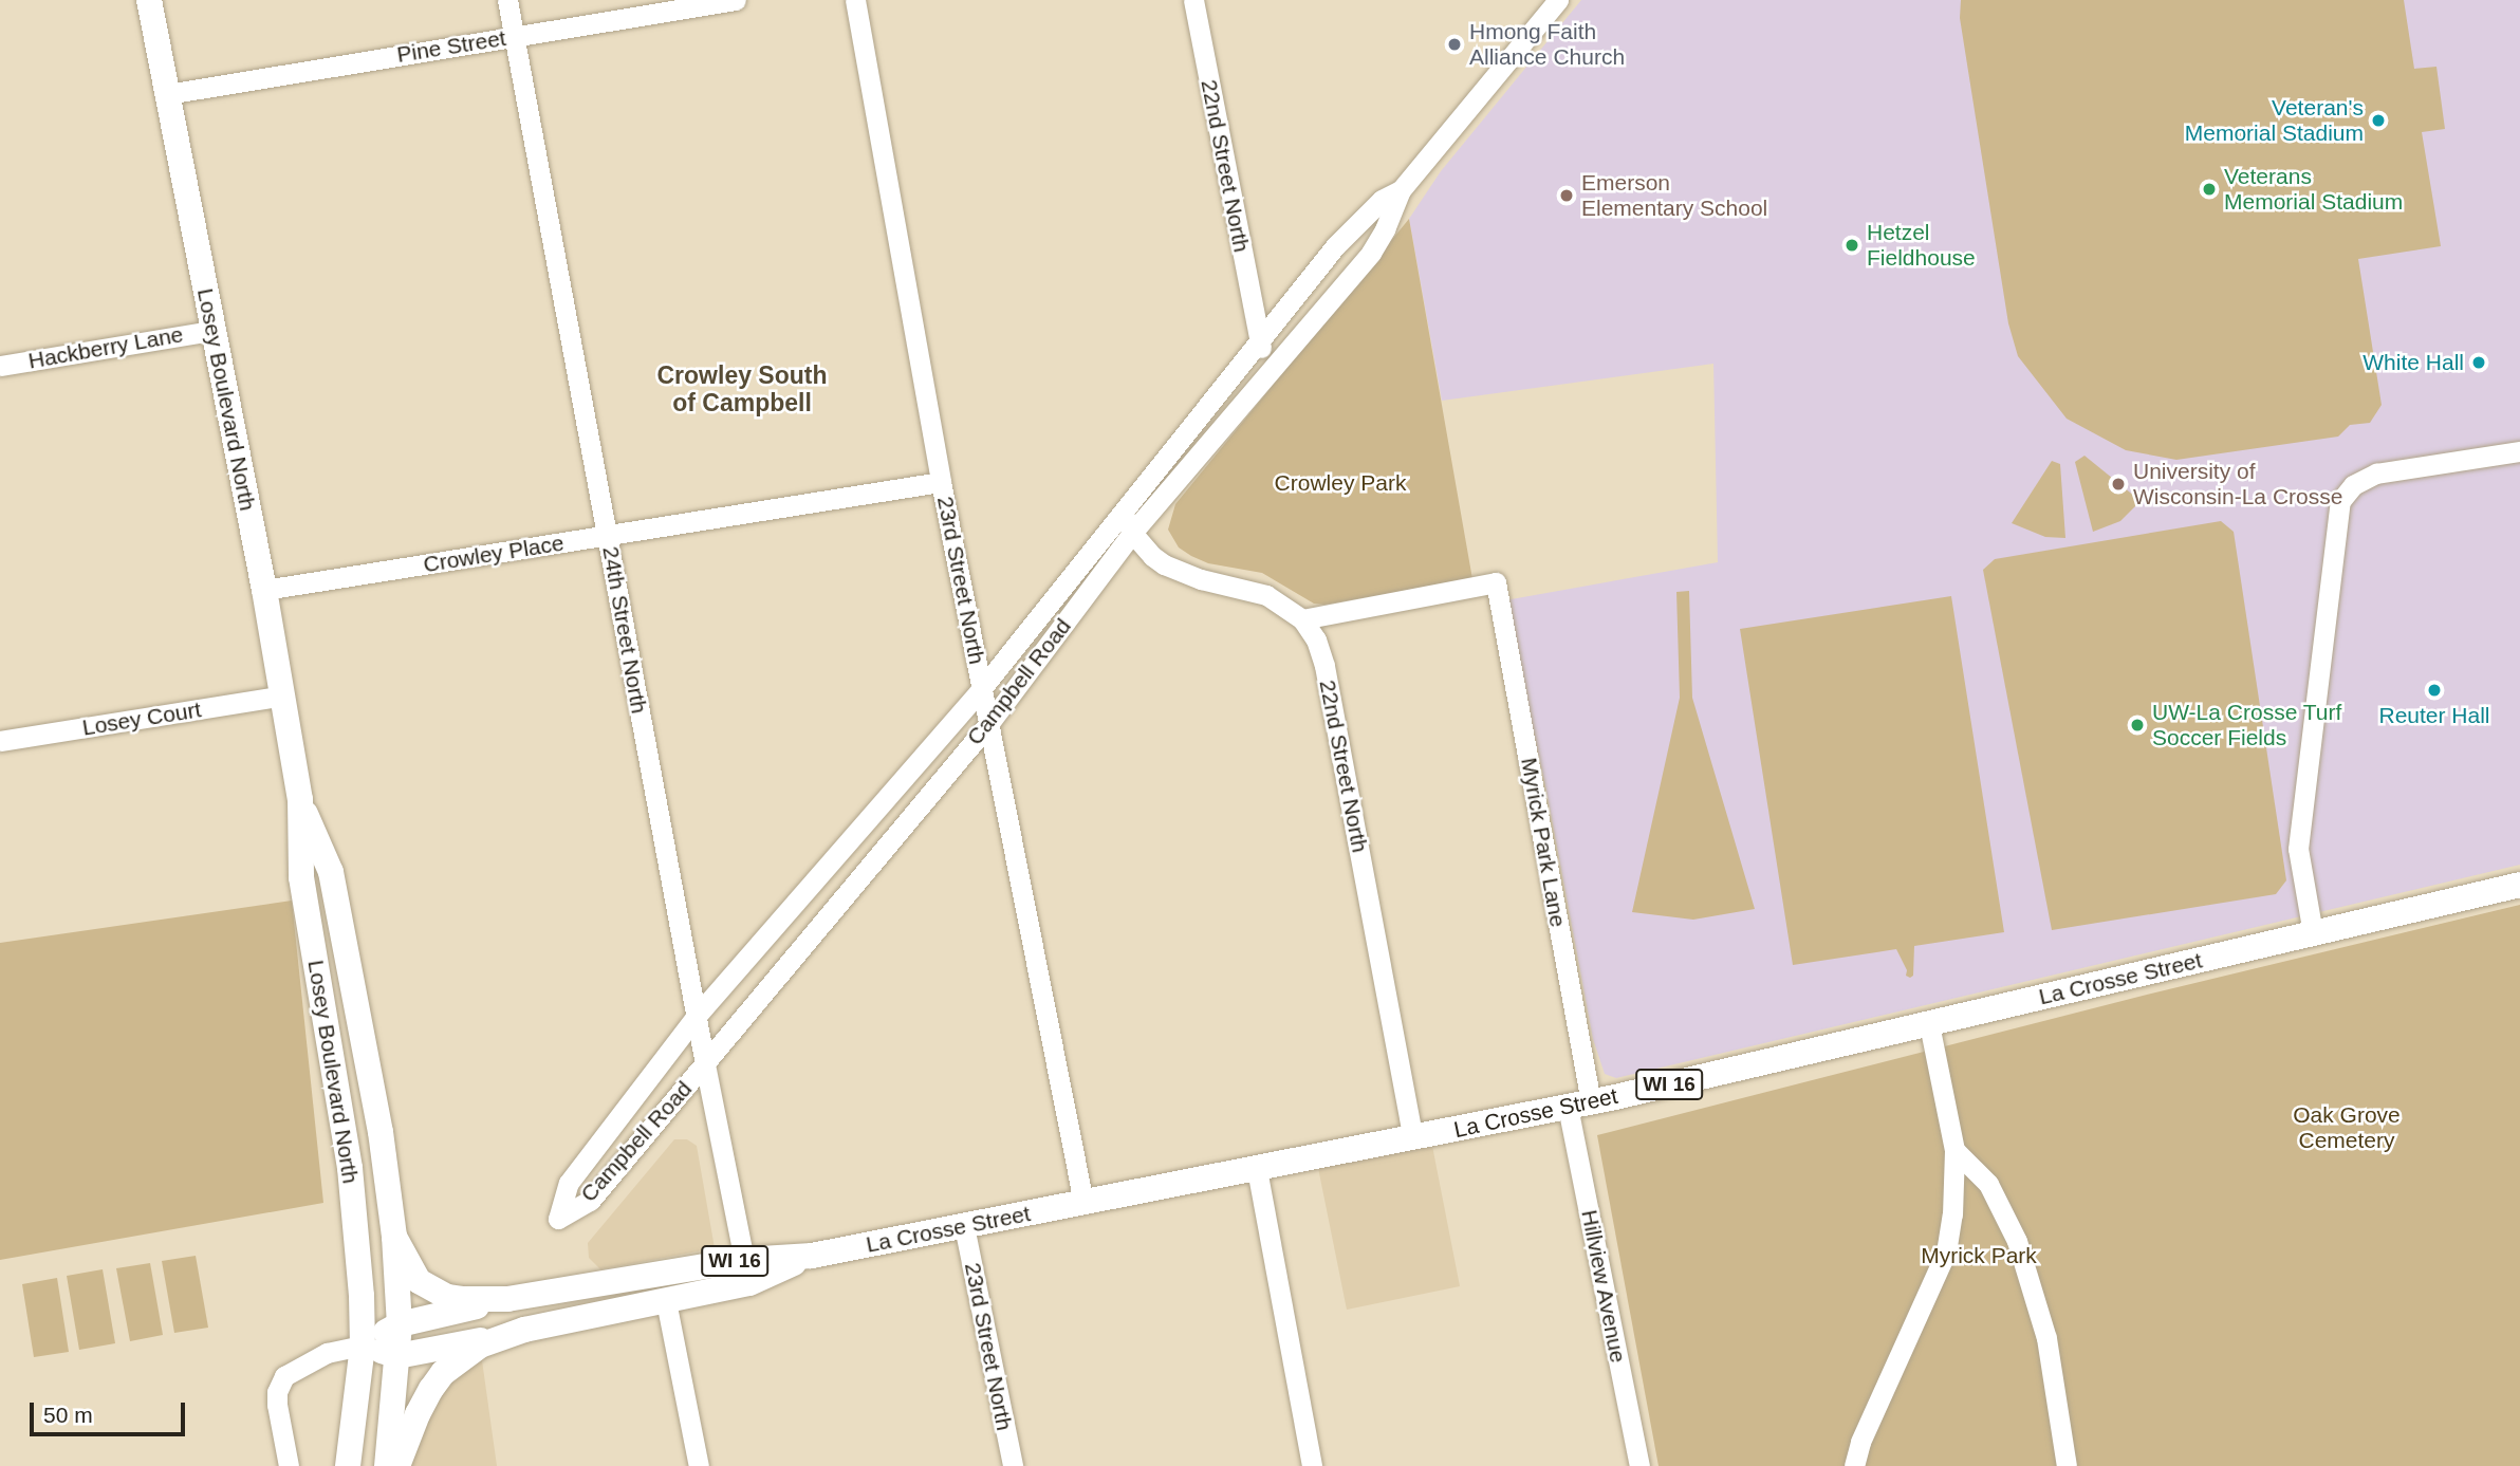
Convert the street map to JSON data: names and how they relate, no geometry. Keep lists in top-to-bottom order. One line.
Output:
{"streets":{"main road":["Losey Boulevard North","La Crosse Street","WI 16"],"street":["Pine Street","22nd Street North","Hackberry Lane","Crowley Place","23rd Street North","24th Street North","Campbell Road","Losey Court","Myrick Park Lane","Hillview Avenue"]},"crossings":[["Pine Street","Losey Boulevard North"],["Pine Street","24th Street North"],["22nd Street North","Campbell Road"],["22nd Street North","Myrick Park Lane"],["22nd Street North","La Crosse Street"],["Hackberry Lane","Losey Boulevard North"],["Losey Boulevard North","Crowley Place"],["Losey Boulevard North","Losey Court"],["Crowley Place","23rd Street North"],["Crowley Place","24th Street North"],["23rd Street North","Campbell Road"],["23rd Street North","La Crosse Street"],["24th Street North","Campbell Road"],["24th Street North","La Crosse Street"],["Myrick Park Lane","La Crosse Street"],["Myrick Park Lane","Hillview Avenue"],["La Crosse Street","Hillview Avenue"]],"districts":["Crowley South of Campbell"],"parks":["Crowley Park","Oak Grove Cemetery","Myrick Park"],"places":["Hmong Faith Alliance Church","Veteran's Memorial Stadium","Veterans Memorial Stadium","Emerson Elementary School","Hetzel Fieldhouse","White Hall","University of Wisconsin-La Crosse","Reuter Hall","UW-La Crosse Turf Soccer Fields"],"scale_bar":"50 m"}
